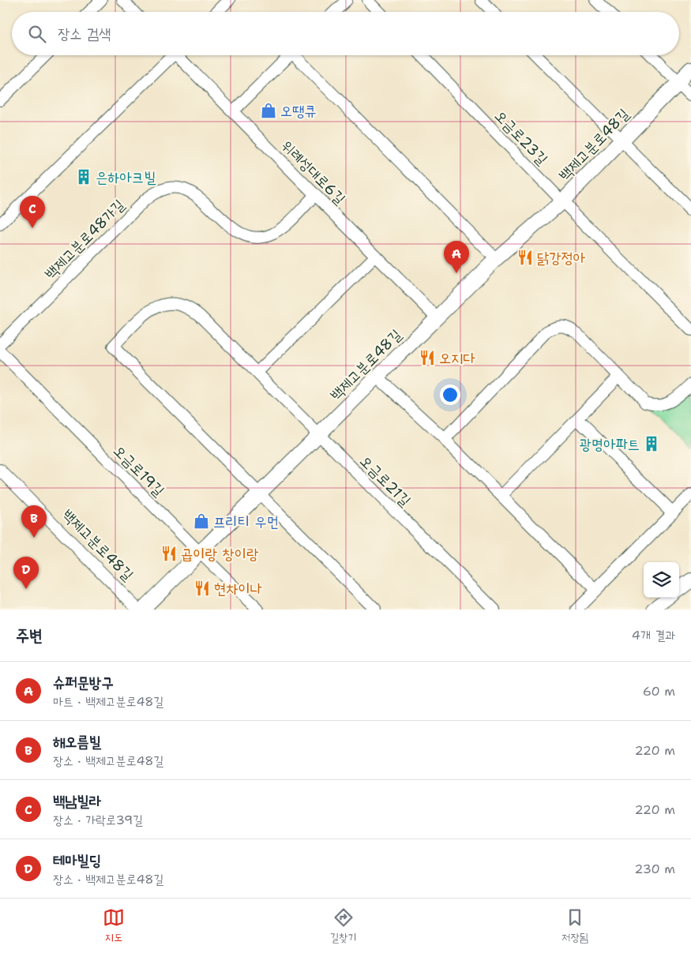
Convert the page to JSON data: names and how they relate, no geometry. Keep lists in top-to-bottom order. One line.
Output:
{"streets":{"street":["오금로23길","백제고분로48길","위례성대로6길","백제고분로48가길","오금로19길","오금로21길"]},"crossings":[["오금로23길","백제고분로48길"],["백제고분로48길","위례성대로6길"],["백제고분로48길","오금로19길"],["백제고분로48길","오금로21길"],["위례성대로6길","백제고분로48가길"]],"places":{"shop":["오땡큐","프리티 우먼"],"building":["은하아크빌","광명아파트"],"restaurant":["닭강정아","오지다","곱이랑 창이랑","현차이나"]},"page":{"search":"장소 검색","pins":["C","A","B","D"],"heading":["주변","4개 결과"],"list":[{"mark":"A","name":"슈퍼문방구","note":"마트 · 백제고분로48길","value":"60 m"},{"mark":"B","name":"해오름빌","note":"장소 · 백제고분로48길","value":"220 m"},{"mark":"C","name":"백남빌라","note":"장소 · 가락로39길","value":"220 m"},{"mark":"D","name":"테마빌딩","note":"장소 · 백제고분로48길","value":"230 m"}],"nav":["지도","길찾기","저장됨"]}}
